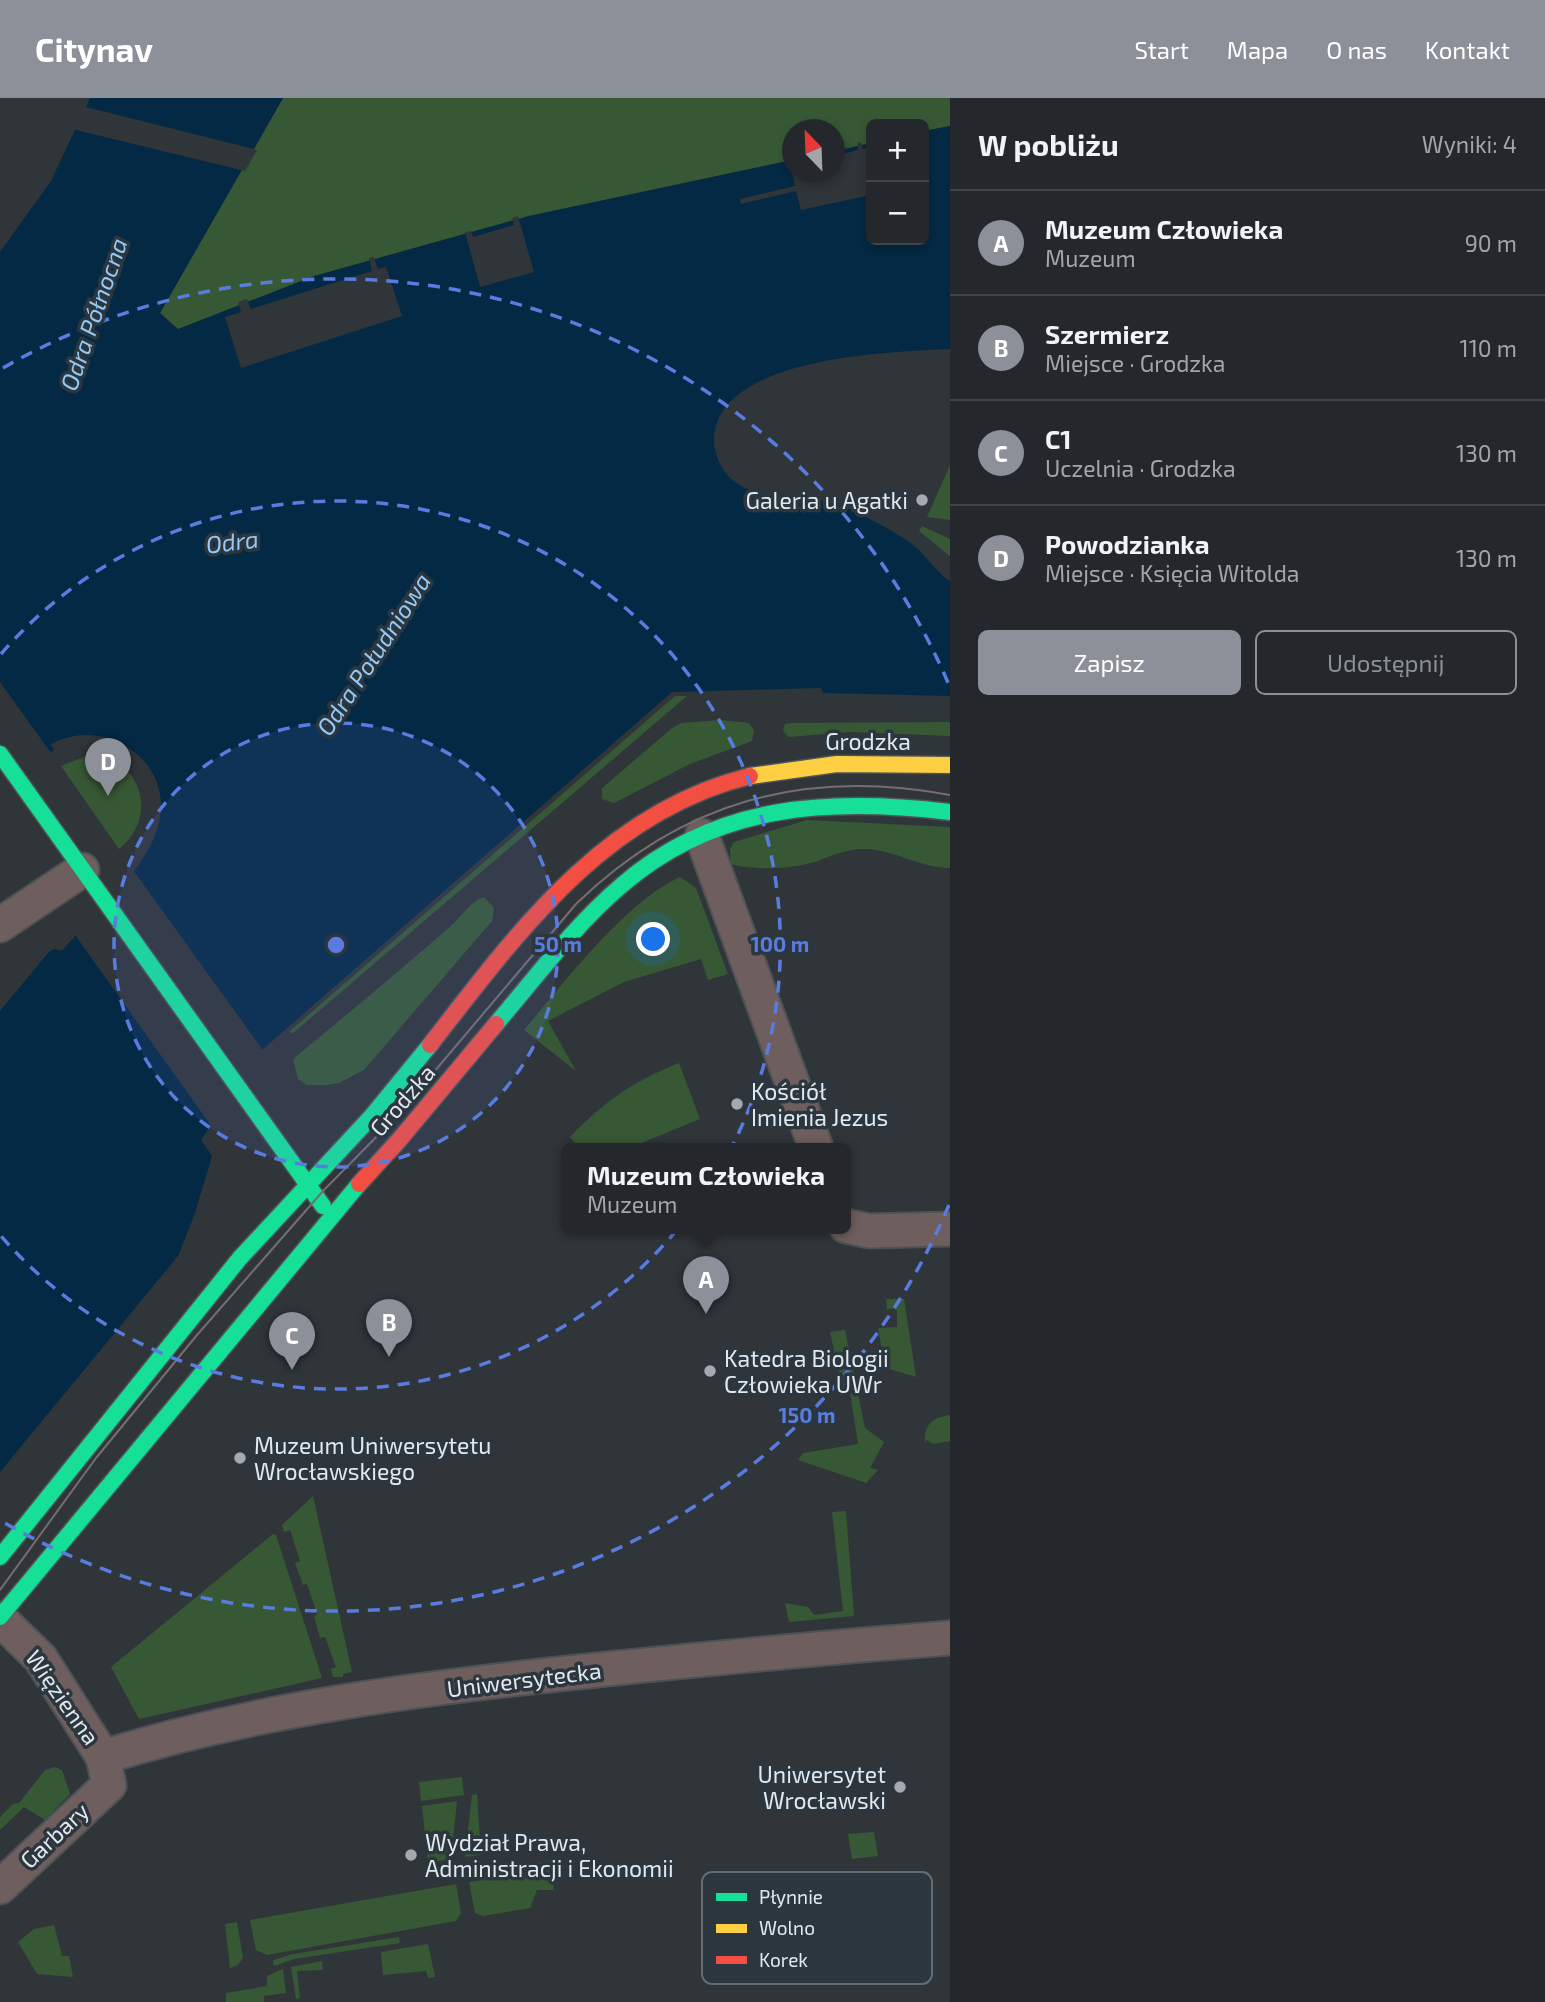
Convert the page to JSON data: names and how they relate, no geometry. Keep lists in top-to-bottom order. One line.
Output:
{"streets":{"street":["Grodzka","Uniwersytecka","Więzienna","Garbary"]},"crossings":[["Grodzka","Więzienna"],["Uniwersytecka","Więzienna"],["Uniwersytecka","Garbary"],["Więzienna","Garbary"]],"water":["Odra Północna","Odra","Odra Południowa"],"places":["Galeria u Agatki","Kościół Imienia Jezus","Katedra Biologii Człowieka UWr","Muzeum Uniwersytetu Wrocławskiego","Uniwersytet Wrocławski","Wydział Prawa, Administracji i Ekonomii"],"legend":["Płynnie","Wolno","Korek"],"north":"top left","page":{"header":"Citynav","nav":["Start","Mapa","O nas","Kontakt"],"heading":["W pobliżu","Wyniki: 4"],"map_buttons":["+","−"],"list":[{"mark":"A","name":"Muzeum Człowieka","note":"Muzeum","value":"90 m"},{"mark":"B","name":"Szermierz","note":"Miejsce · Grodzka","value":"110 m"},{"mark":"C","name":"C1","note":"Uczelnia · Grodzka","value":"130 m"},{"mark":"D","name":"Powodzianka","note":"Miejsce · Księcia Witolda","value":"130 m"}],"buttons":["Zapisz","Udostępnij"],"pins":["D","A","B","C"],"popup":["Muzeum Człowieka","Muzeum"]},"rings":["50 m","100 m","150 m"]}
